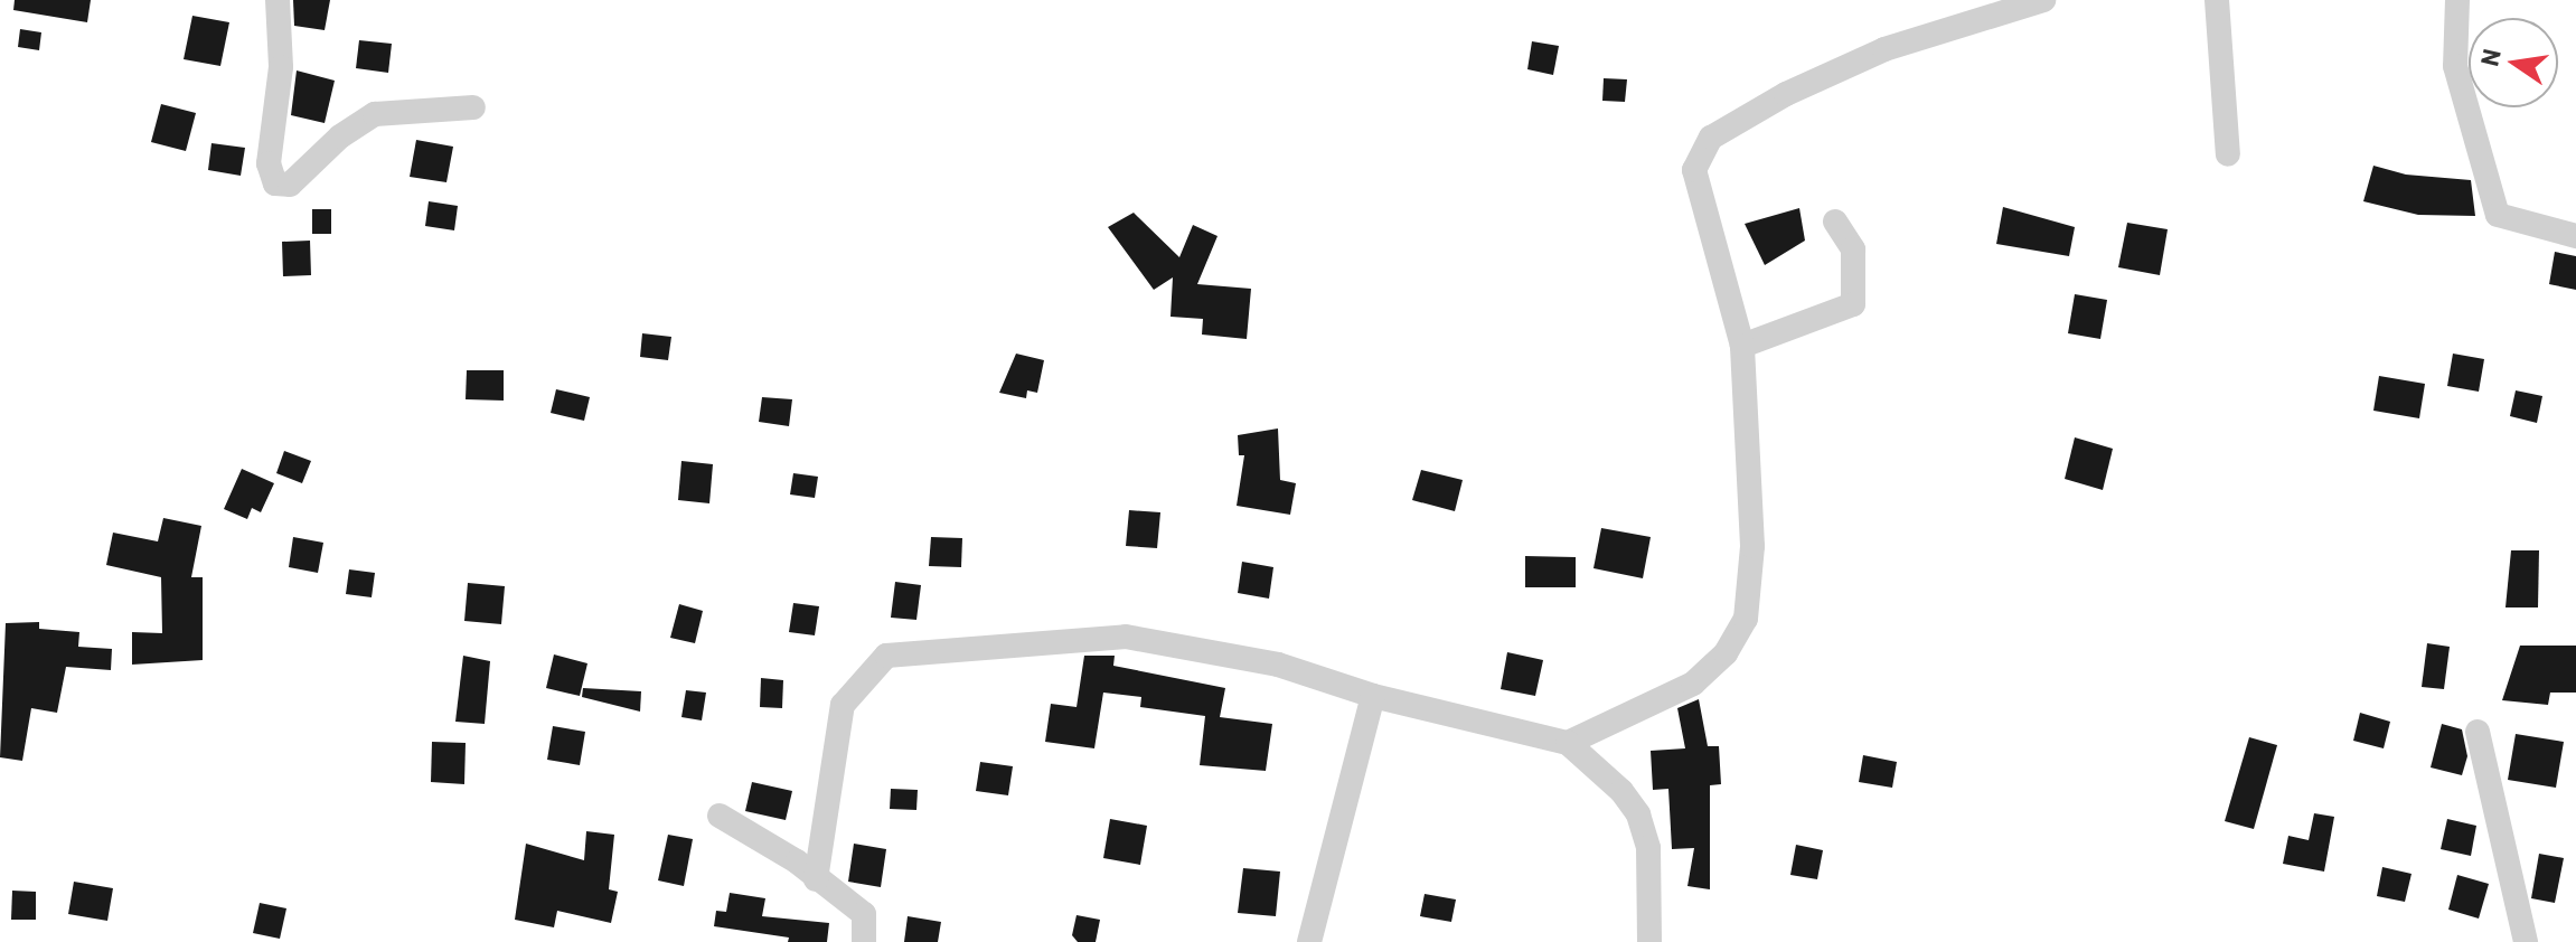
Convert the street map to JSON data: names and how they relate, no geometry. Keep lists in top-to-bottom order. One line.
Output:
{"north":"left"}
